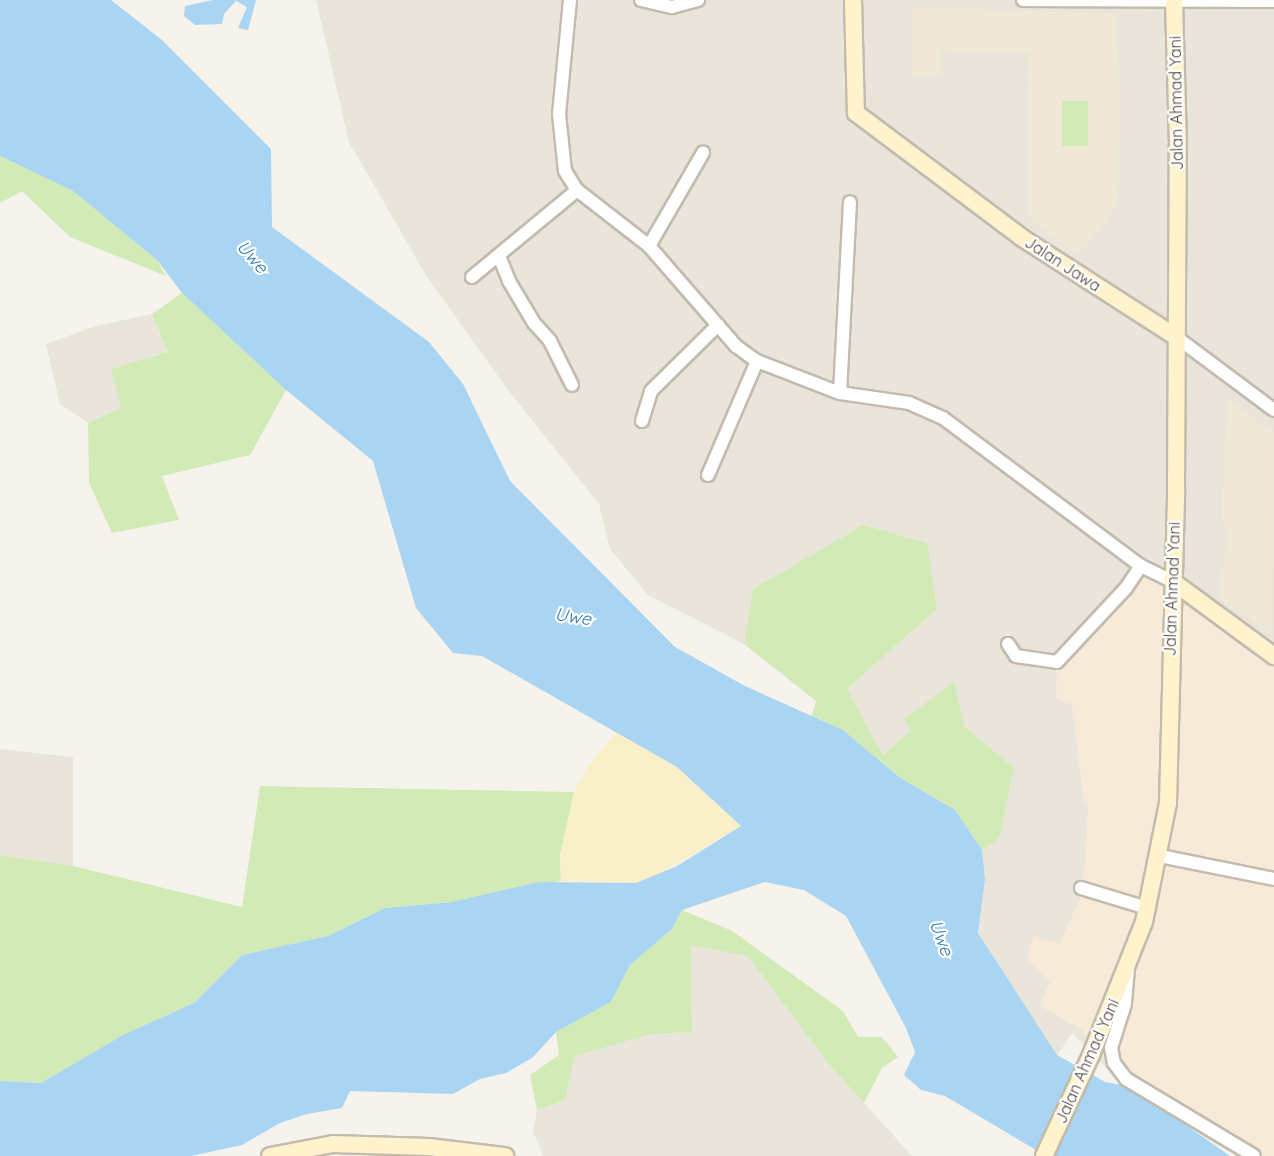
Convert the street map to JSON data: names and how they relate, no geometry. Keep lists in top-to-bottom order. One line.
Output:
{"streets":{"main road":["Jalan Ahmad Yani","Jalan Jawa"]},"crossings":[["Jalan Ahmad Yani","Jalan Jawa"]],"water":["Uwe"]}
